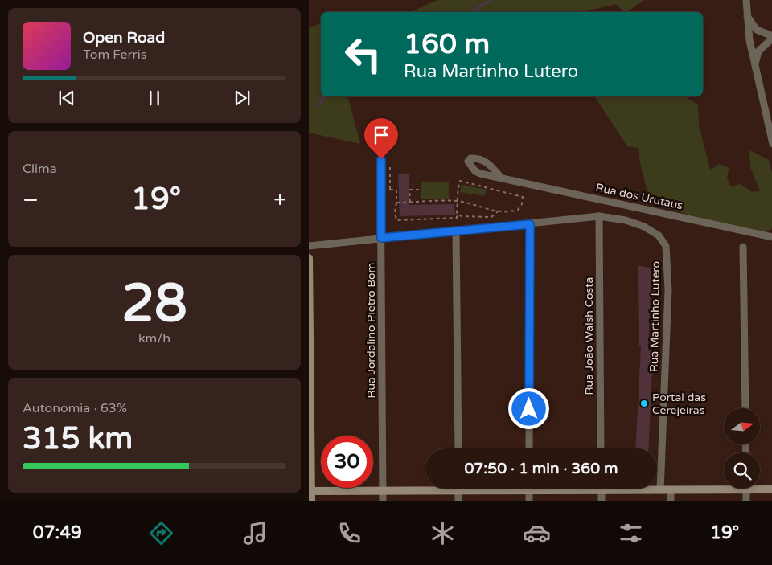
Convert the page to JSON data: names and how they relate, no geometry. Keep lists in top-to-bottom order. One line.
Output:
{"streets":{"street":["Rua dos Urutaus","Rua Martinho Lutero","Rua Jordalino Pietro Bom","Rua João Walsh Costa"]},"crossings":[["Rua Martinho Lutero","Rua Jordalino Pietro Bom"],["Rua Martinho Lutero","Rua João Walsh Costa"]],"places":["Portal das Cerejeiras"],"north":"right","page":{"turn":["160 m","Rua Martinho Lutero"],"song":["Open Road","Tom Ferris"],"tile":["Clima",["28","km/h"],["Autonomia · 63%","315 km"]],"heat":["−","19°","+"],"limit":"30","trip":"07:50 · 1 min · 360 m","tabs":["07:49","19°"]}}
